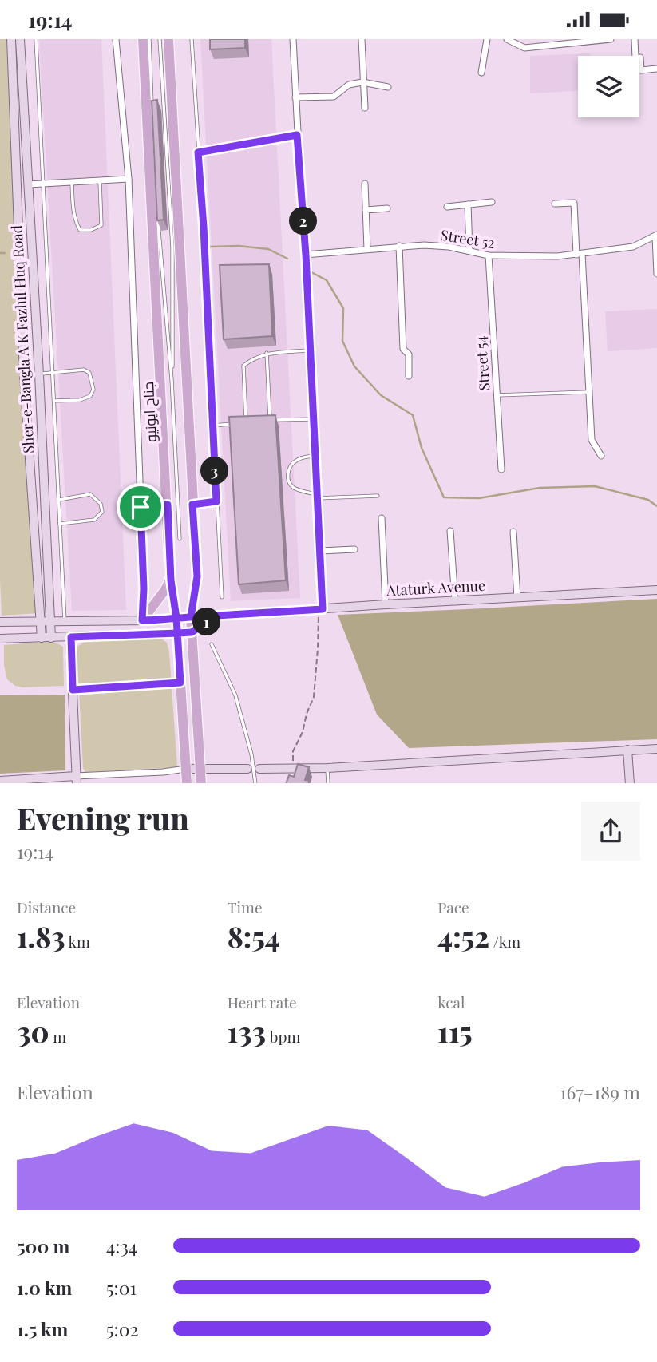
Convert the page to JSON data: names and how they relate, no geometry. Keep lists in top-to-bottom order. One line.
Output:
{"streets":{"main road":["جناح ایونیو"],"street":["Street 52","Sher-e-Bangla A K Fazlul Huq Road","Street 54","Ataturk Avenue"]},"crossings":[["Street 52","Street 54"],["Sher-e-Bangla A K Fazlul Huq Road","Ataturk Avenue"],["جناح ایونیو","Ataturk Avenue"]],"page":{"status":"19:14","pins":["2","3","1"],"heading":["Evening run","19:14"],"stats":[["Distance","1.83 km"],["Time","8:54"],["Pace","4:52 /km"],["Elevation","30 m"],["Heart rate","133 bpm"],["kcal","115"]],"chart":["Elevation","167–189 m"],"list":[{"name":"500 m","note":"4:34"},{"name":"1.0 km","note":"5:01"},{"name":"1.5 km","note":"5:02"}]}}
